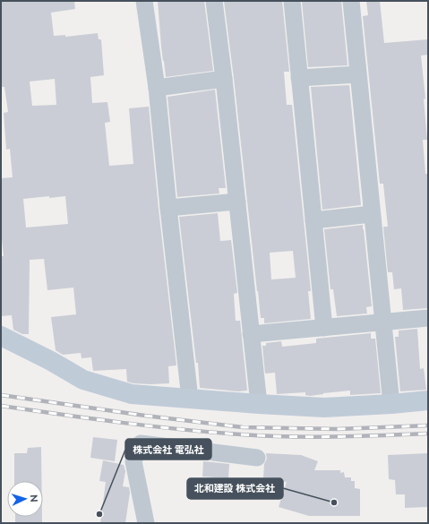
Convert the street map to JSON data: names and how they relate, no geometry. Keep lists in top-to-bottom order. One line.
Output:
{"places":["北和建設 株式会社","株式会社 電弘社"],"north":"right"}
